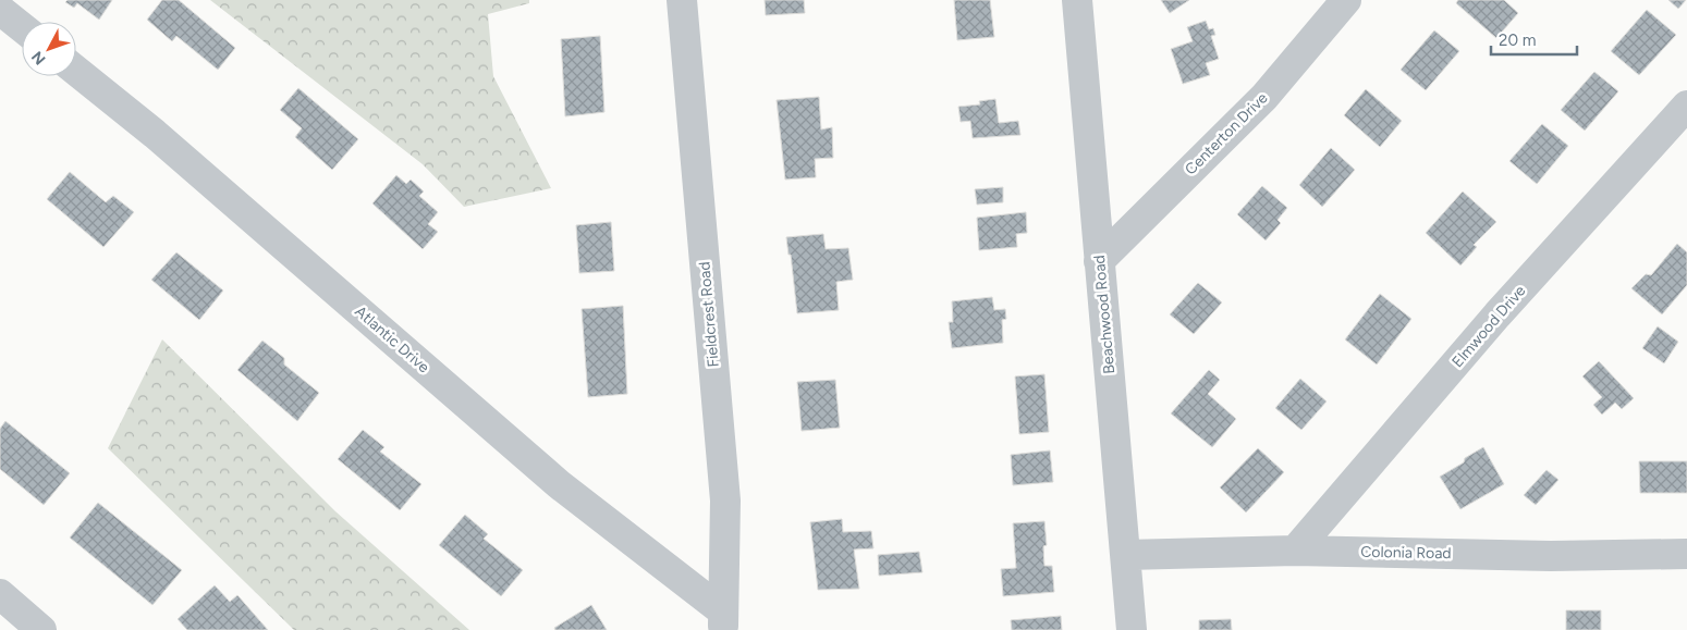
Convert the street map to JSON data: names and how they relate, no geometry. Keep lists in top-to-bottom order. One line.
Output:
{"streets":{"street":["Centerton Drive","Fieldcrest Road","Beachwood Road","Elmwood Drive","Atlantic Drive","Colonia Road"]},"crossings":[["Centerton Drive","Beachwood Road"],["Fieldcrest Road","Atlantic Drive"],["Beachwood Road","Colonia Road"],["Elmwood Drive","Colonia Road"]],"scale_bar":"20 m","north":"bottom left"}
